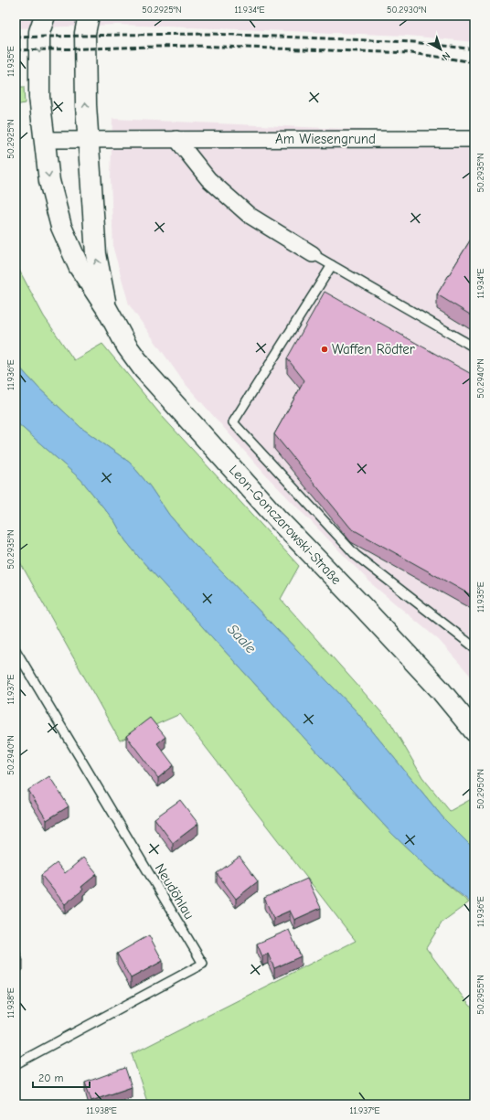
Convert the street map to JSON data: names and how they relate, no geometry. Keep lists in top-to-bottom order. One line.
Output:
{"streets":{"street":["Am Wiesengrund","Leon-Gonczarowski-Straße"],"lane":["Neudöhlau"]},"crossings":[["Am Wiesengrund","Leon-Gonczarowski-Straße"]],"water":["Saale"],"places":["Waffen Rödter"],"scale_bar":"20 m","north":"bottom right","coordinates":["50.2925°N","11.934°E","50.2930°N","11.935°E","50.2935°N","11.936°E","50.2940°N","11.937°E","50.2950°N","50.2955°N","11.938°E"]}
